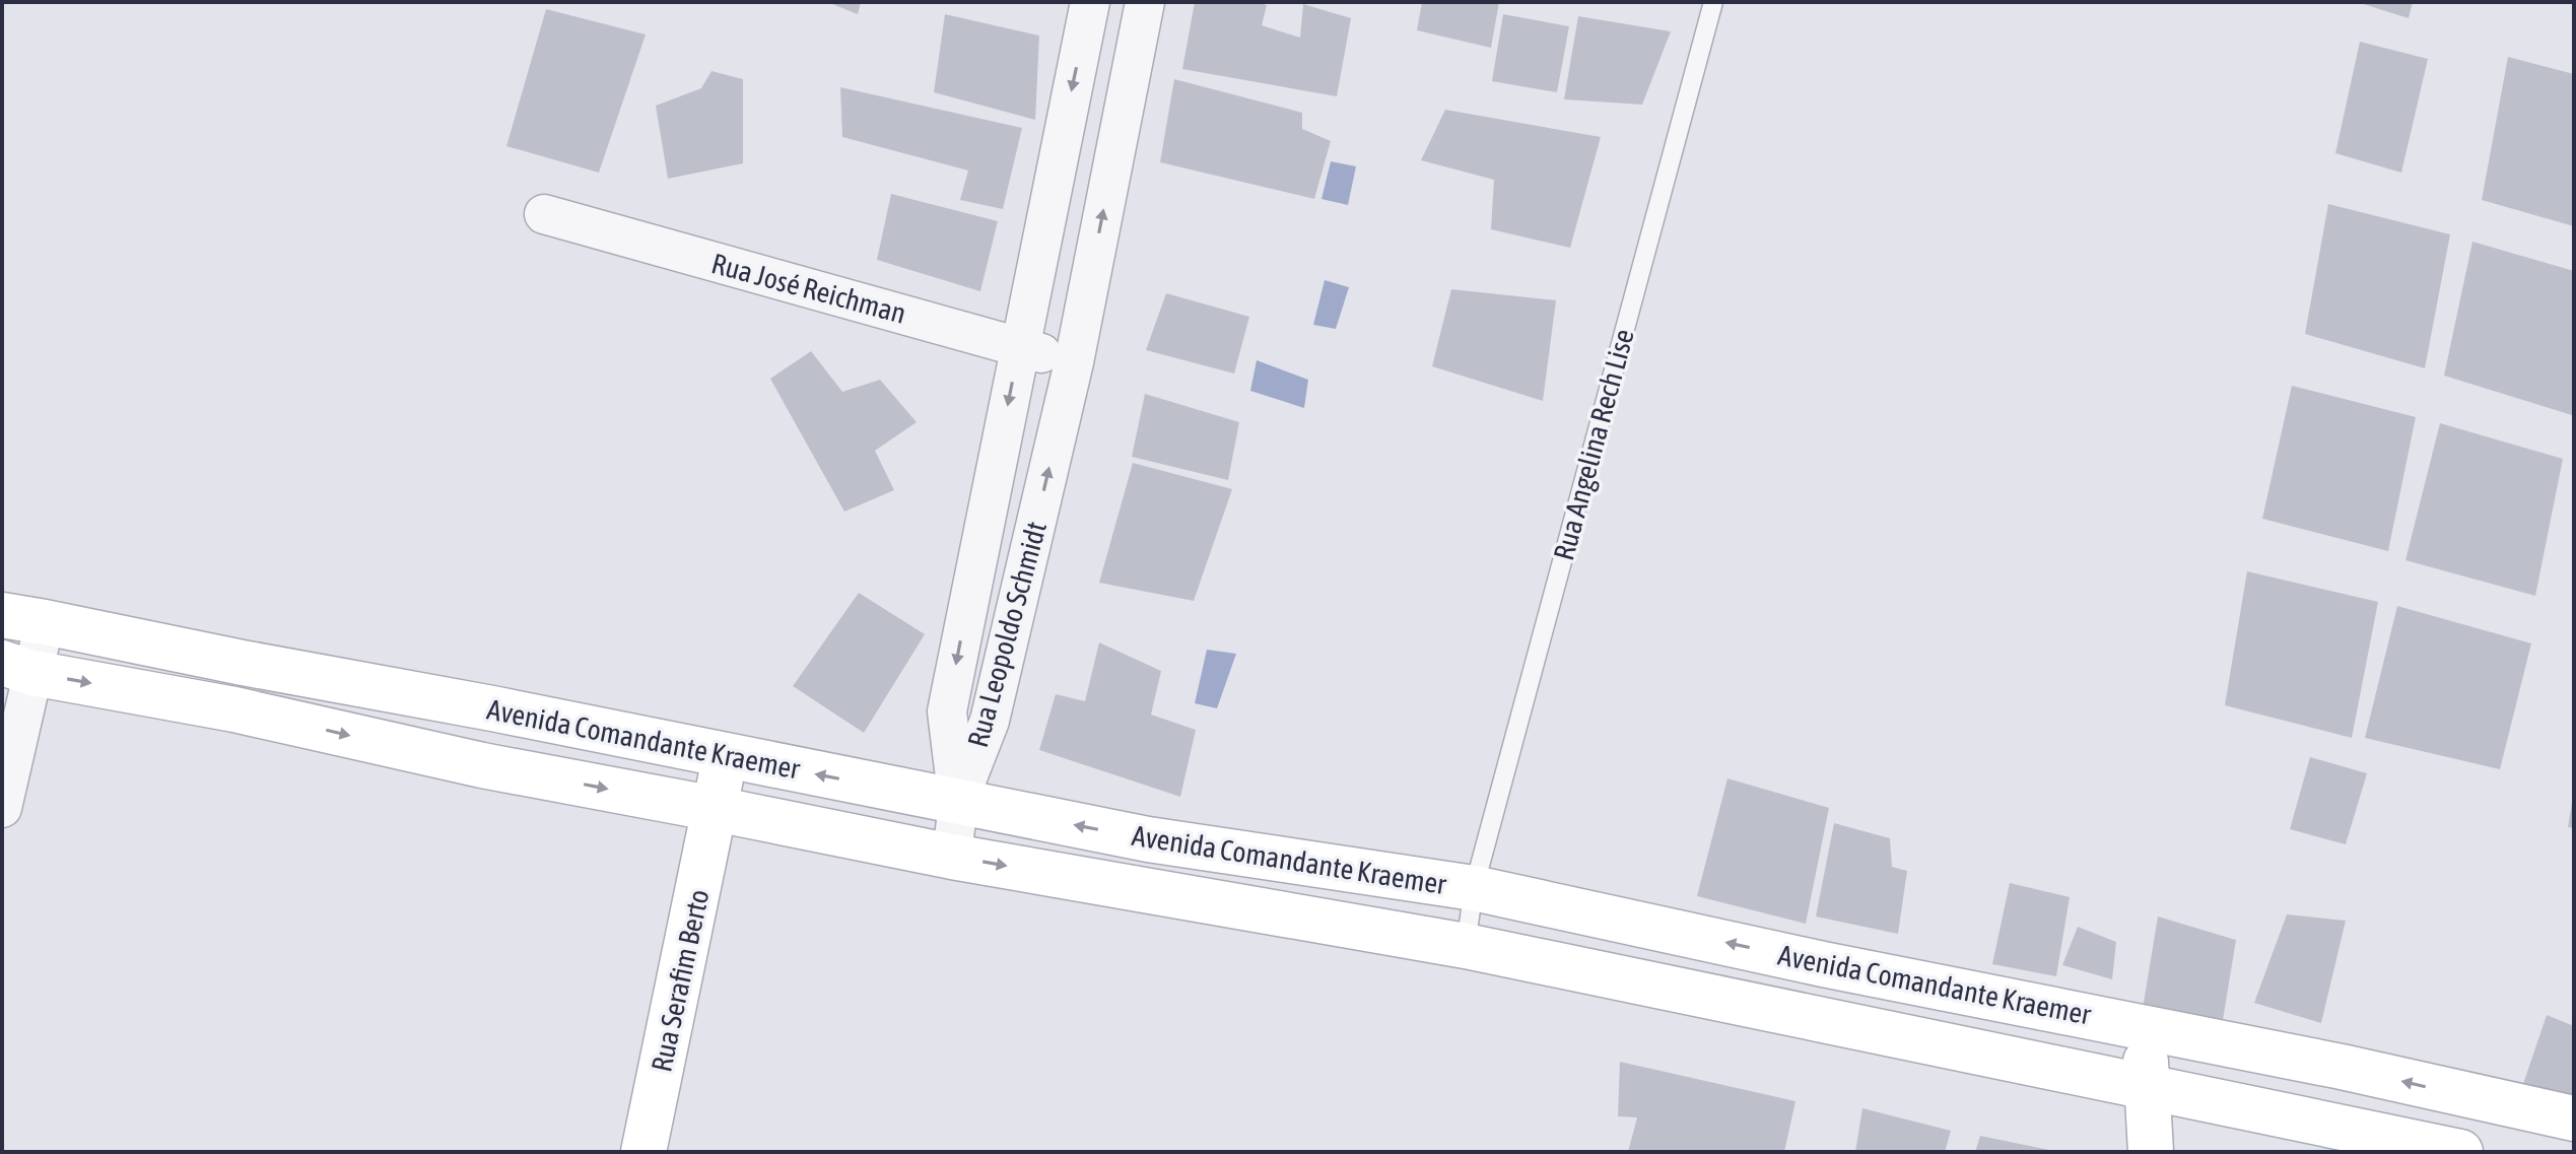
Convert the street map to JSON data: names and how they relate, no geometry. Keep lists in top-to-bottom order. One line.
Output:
{"streets":{"main road":["Avenida Comandante Kraemer","Rua Serafim Berto"],"street":["Rua José Reichman","Rua Leopoldo Schmidt"],"lane":["Rua Angelina Rech Lise"]},"crossings":[["Rua José Reichman","Rua Leopoldo Schmidt"],["Rua Angelina Rech Lise","Avenida Comandante Kraemer"],["Rua Leopoldo Schmidt","Avenida Comandante Kraemer"],["Avenida Comandante Kraemer","Rua Serafim Berto"]]}
